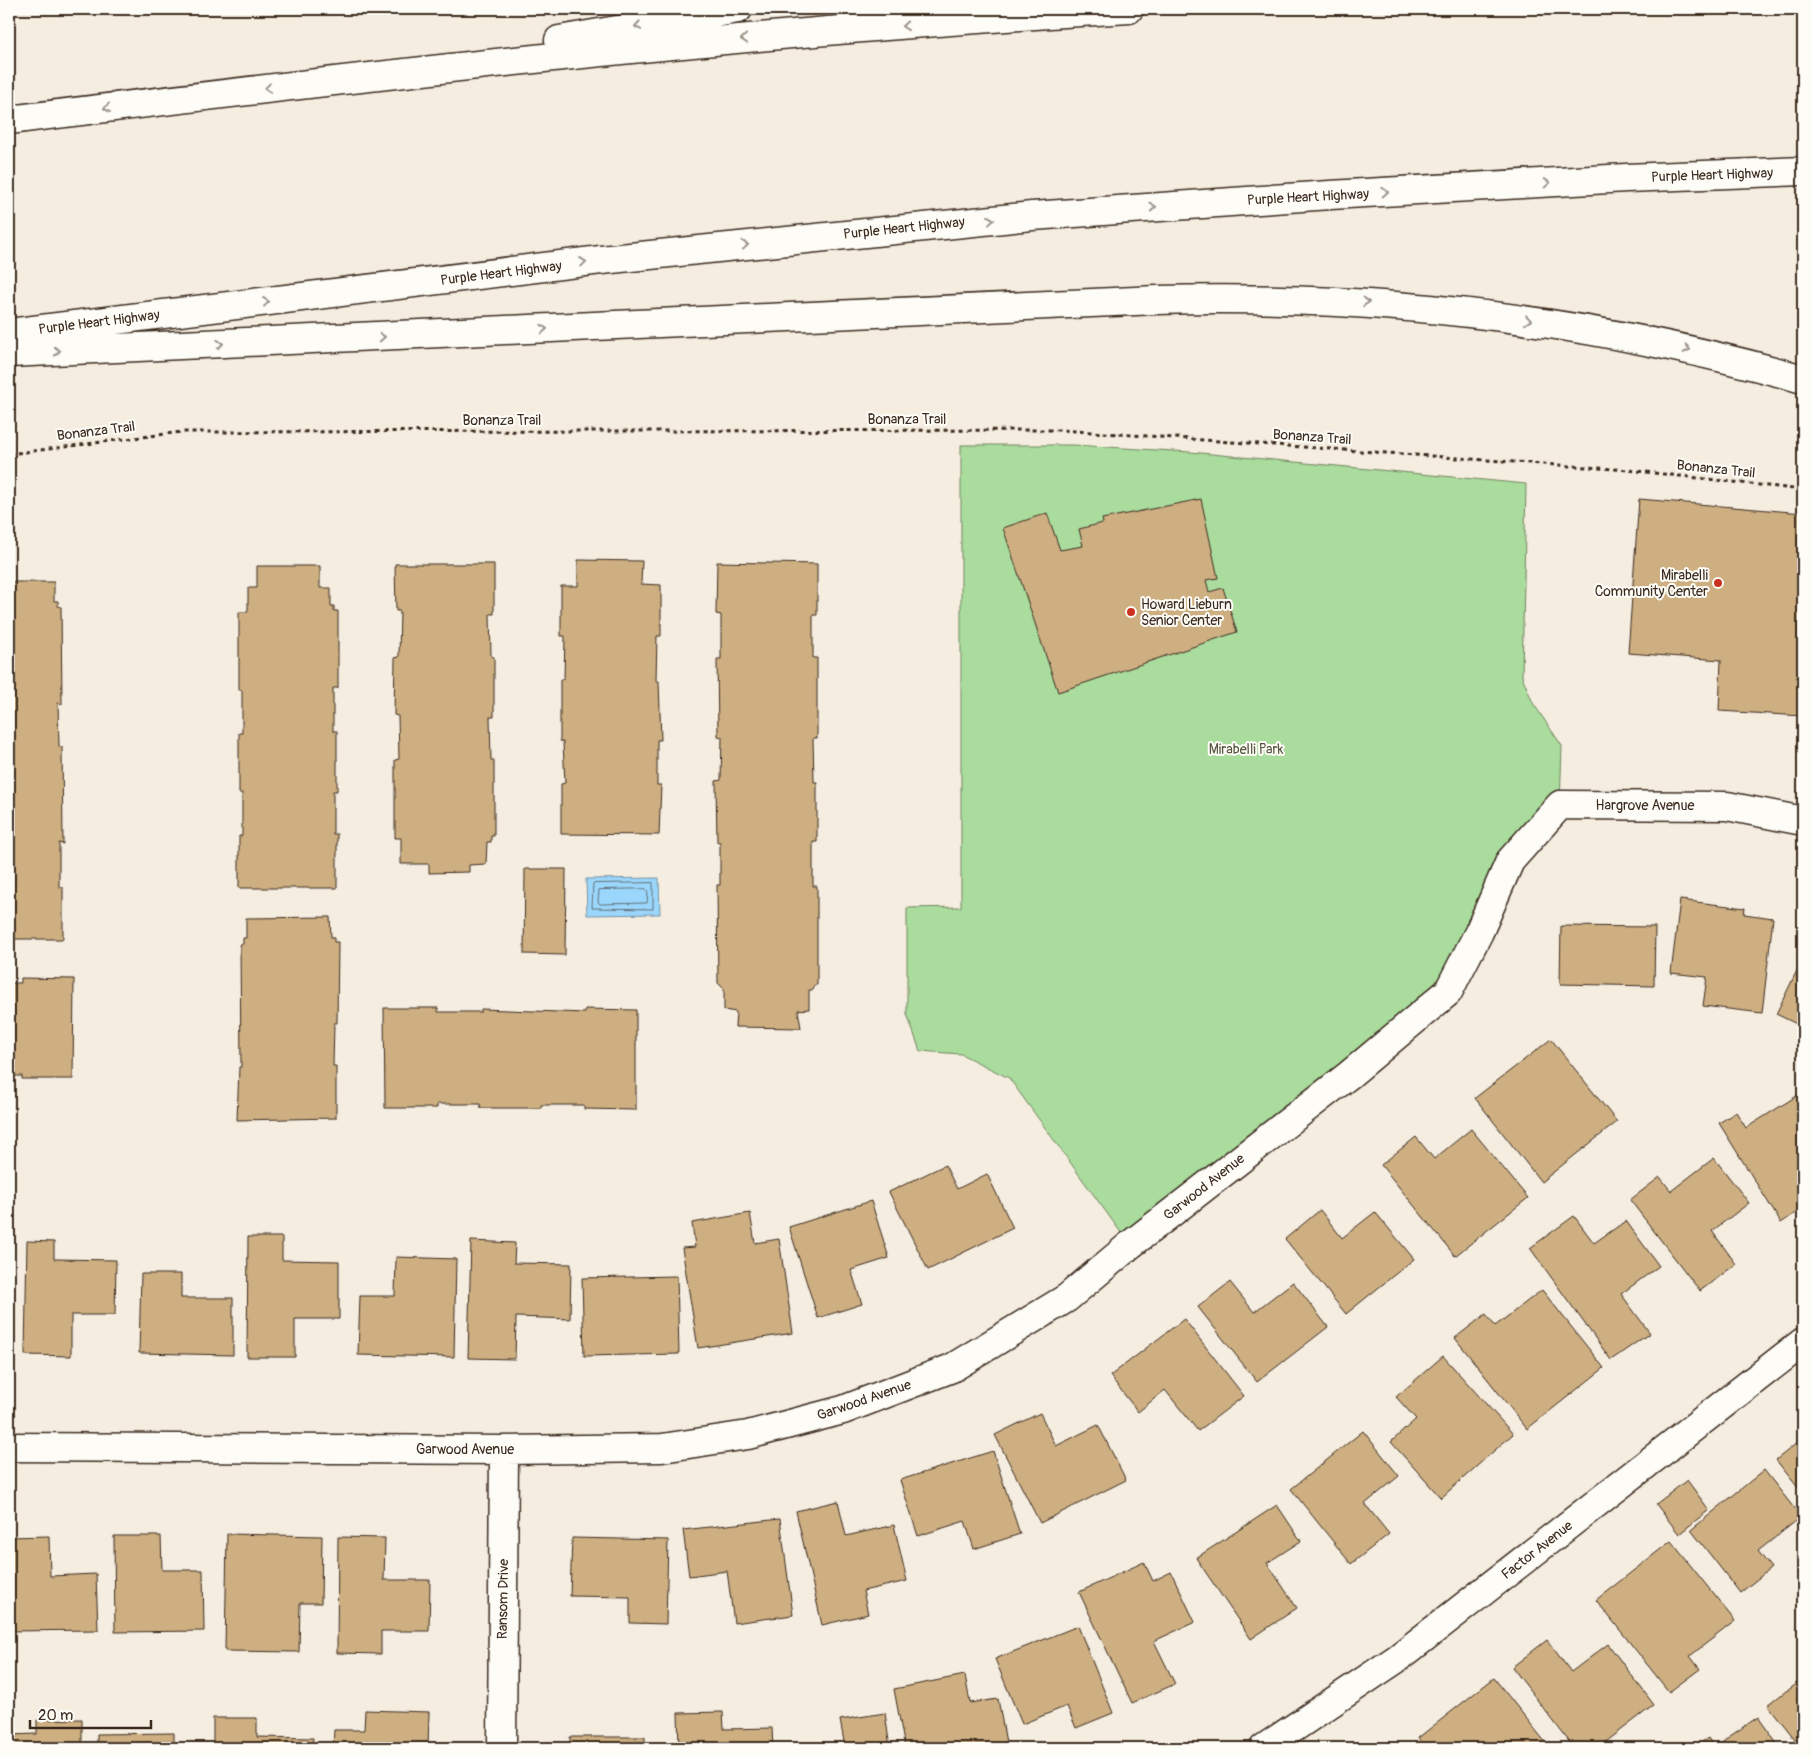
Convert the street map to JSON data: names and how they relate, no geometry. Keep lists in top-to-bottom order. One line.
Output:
{"streets":{"main road":["Purple Heart Highway","Hargrove Avenue","Garwood Avenue","Factor Avenue","Ransom Drive"],"path":["Bonanza Trail"]},"crossings":[["Hargrove Avenue","Garwood Avenue"],["Garwood Avenue","Ransom Drive"]],"parks":["Mirabelli Park"],"places":["Mirabelli Community Center","Howard Lieburn Senior Center"],"scale_bar":"20 m"}
